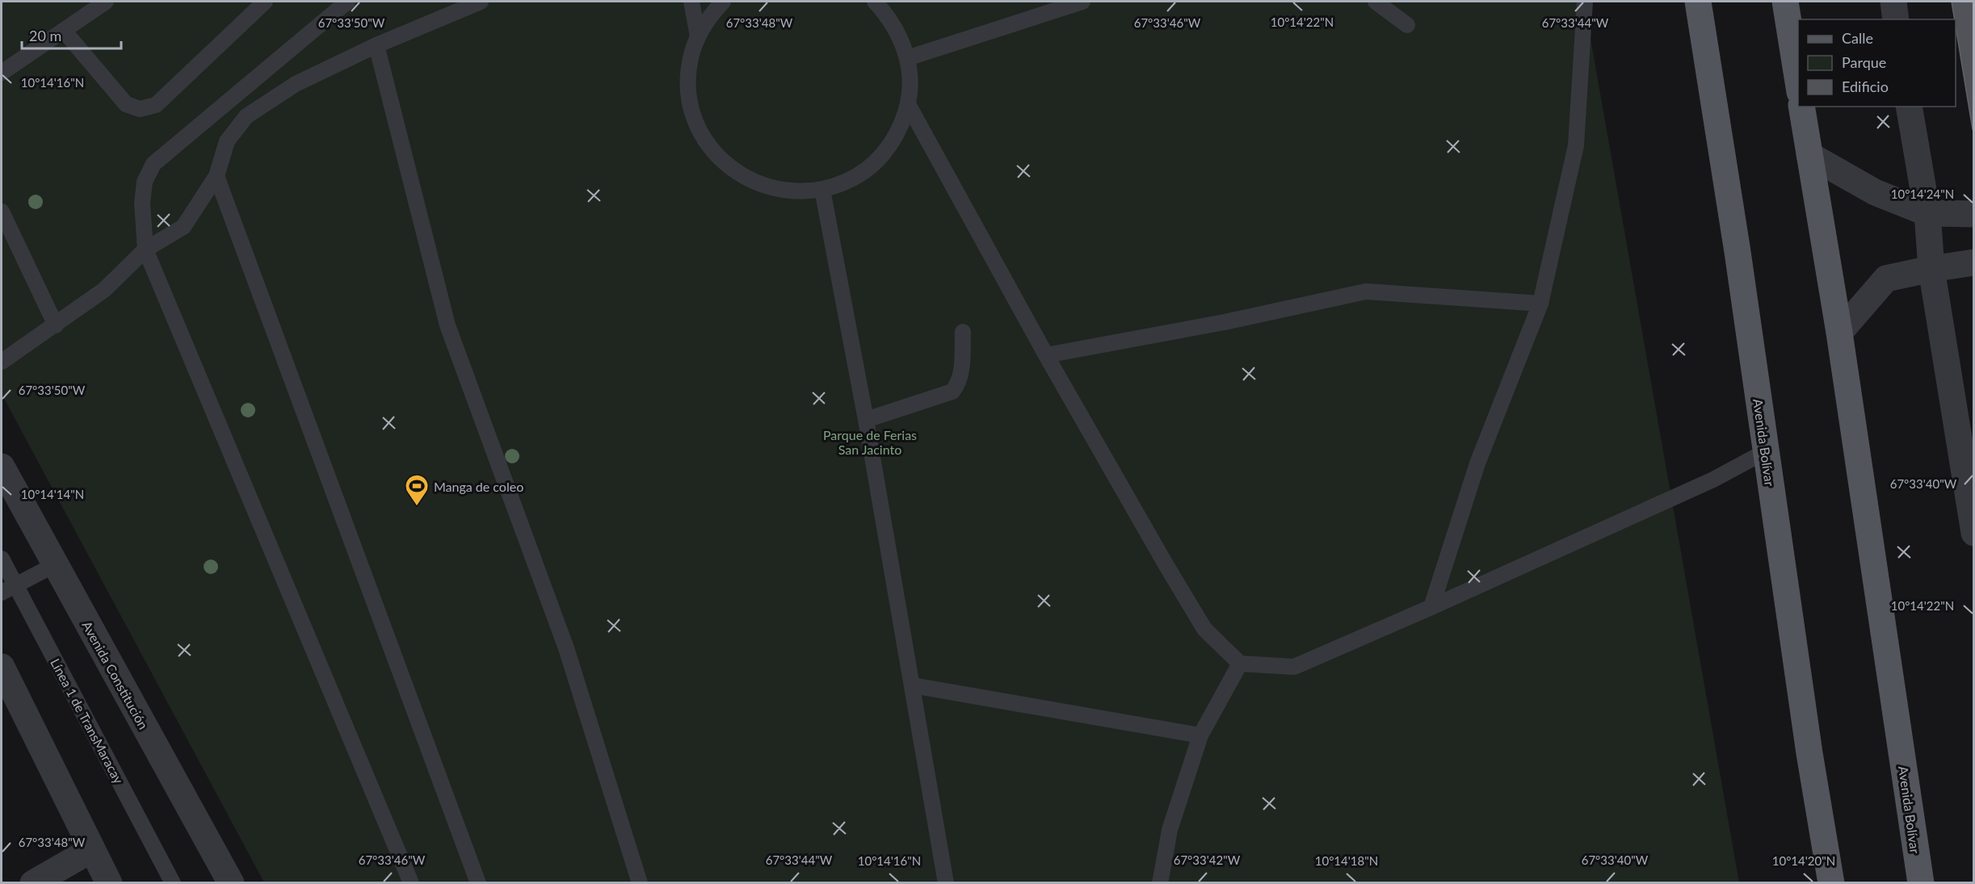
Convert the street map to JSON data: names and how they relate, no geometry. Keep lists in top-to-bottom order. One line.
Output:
{"streets":{"main road":["Avenida Bolívar"],"street":["Avenida Constitución"],"lane":["Línea 1 de TransMaracay"]},"parks":["Parque de Ferias San Jacinto"],"places":{"sports":["Manga de coleo"]},"legend":["Calle","Parque","Edificio"],"scale_bar":"20 m","coordinates":["10°14'22\"N","67°33'50\"W","67°33'48\"W","67°33'46\"W","67°33'44\"W","10°14'16\"N","10°14'24\"N","67°33'40\"W","10°14'14\"N","67°33'42\"W","10°14'18\"N","10°14'20\"N"]}
